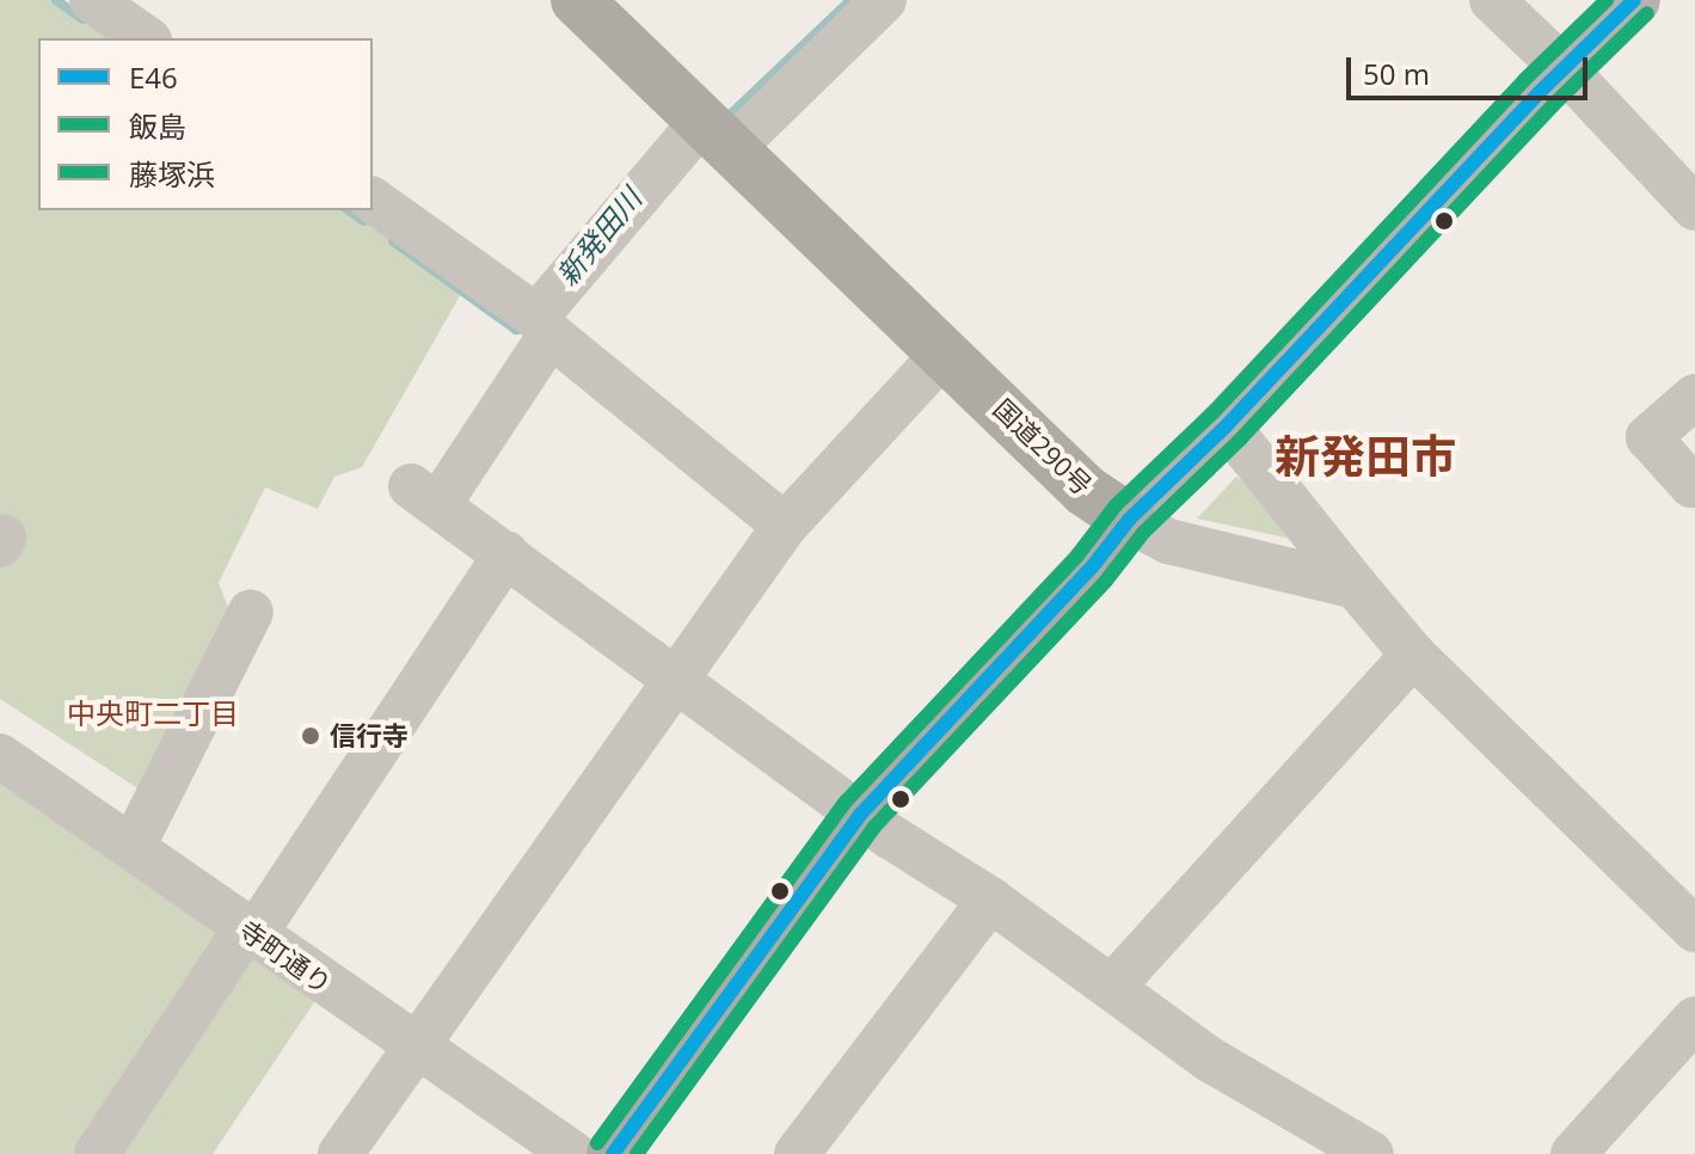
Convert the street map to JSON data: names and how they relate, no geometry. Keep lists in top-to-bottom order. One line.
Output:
{"streets":{"highway":["国道290号"],"street":["寺町通り"]},"districts":["新発田市","中央町二丁目"],"water":["新発田川"],"places":["信行寺"],"lines":["transit line E46","transit line 藤塚浜","transit line 飯島"],"legend":["E46","飯島","藤塚浜"],"scale_bar":"50 m"}
